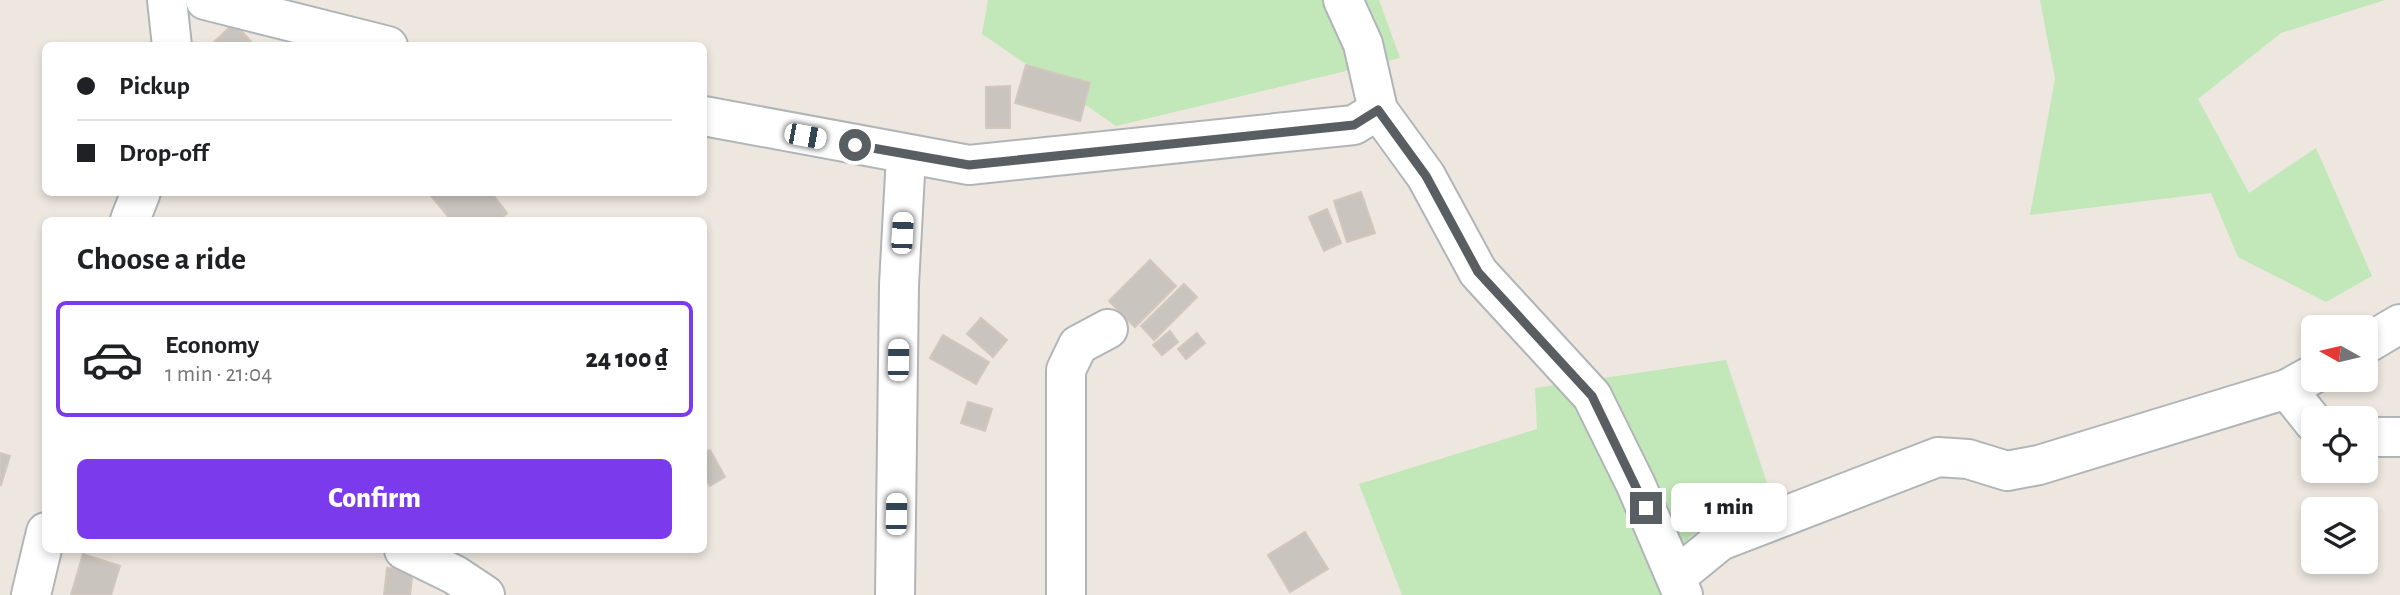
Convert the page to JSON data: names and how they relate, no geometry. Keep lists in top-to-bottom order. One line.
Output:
{"north":"left","page":{"banner":["Pickup","Drop-off"],"heading":"Choose a ride","list":[{"name":"Economy","note":"1 min · 21:04","value":"24 100 ₫"}],"buttons":"Confirm","bubble":"1 min"}}
